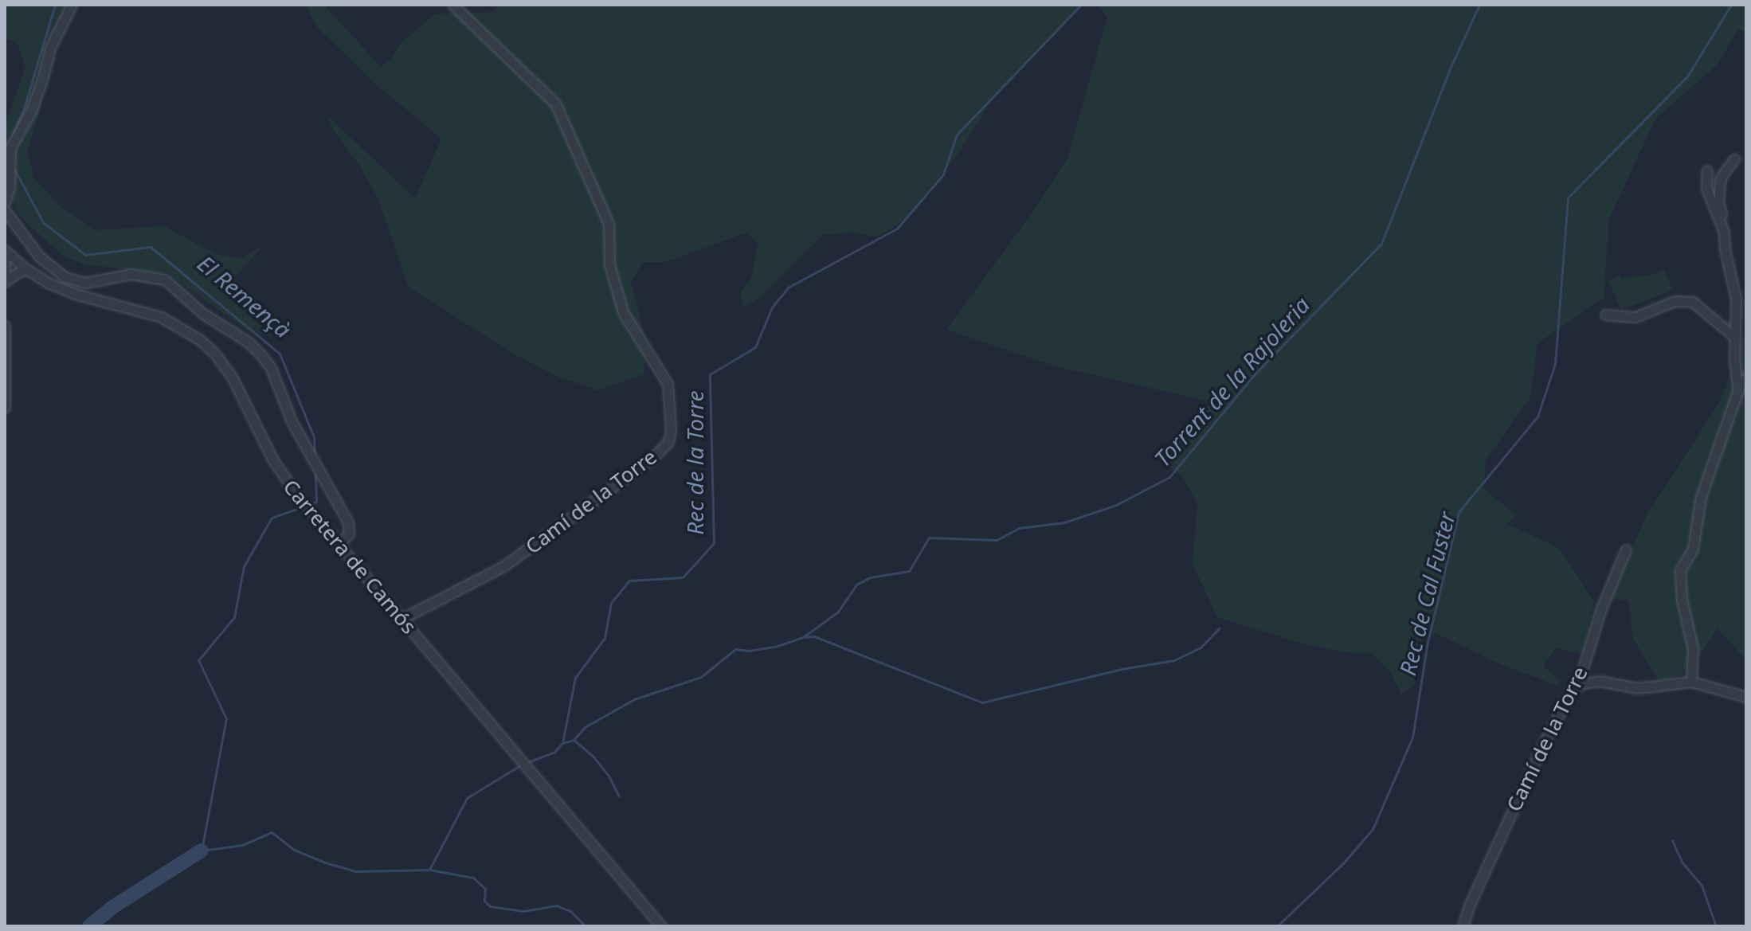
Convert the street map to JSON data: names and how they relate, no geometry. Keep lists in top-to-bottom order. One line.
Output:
{"streets":{"street":["Camí de la Torre","Carretera de Camós"]},"crossings":[["Camí de la Torre","Carretera de Camós"]],"water":["El Remençà","Torrent de la Rajoleria","Rec de la Torre","Rec de Cal Fuster"]}
